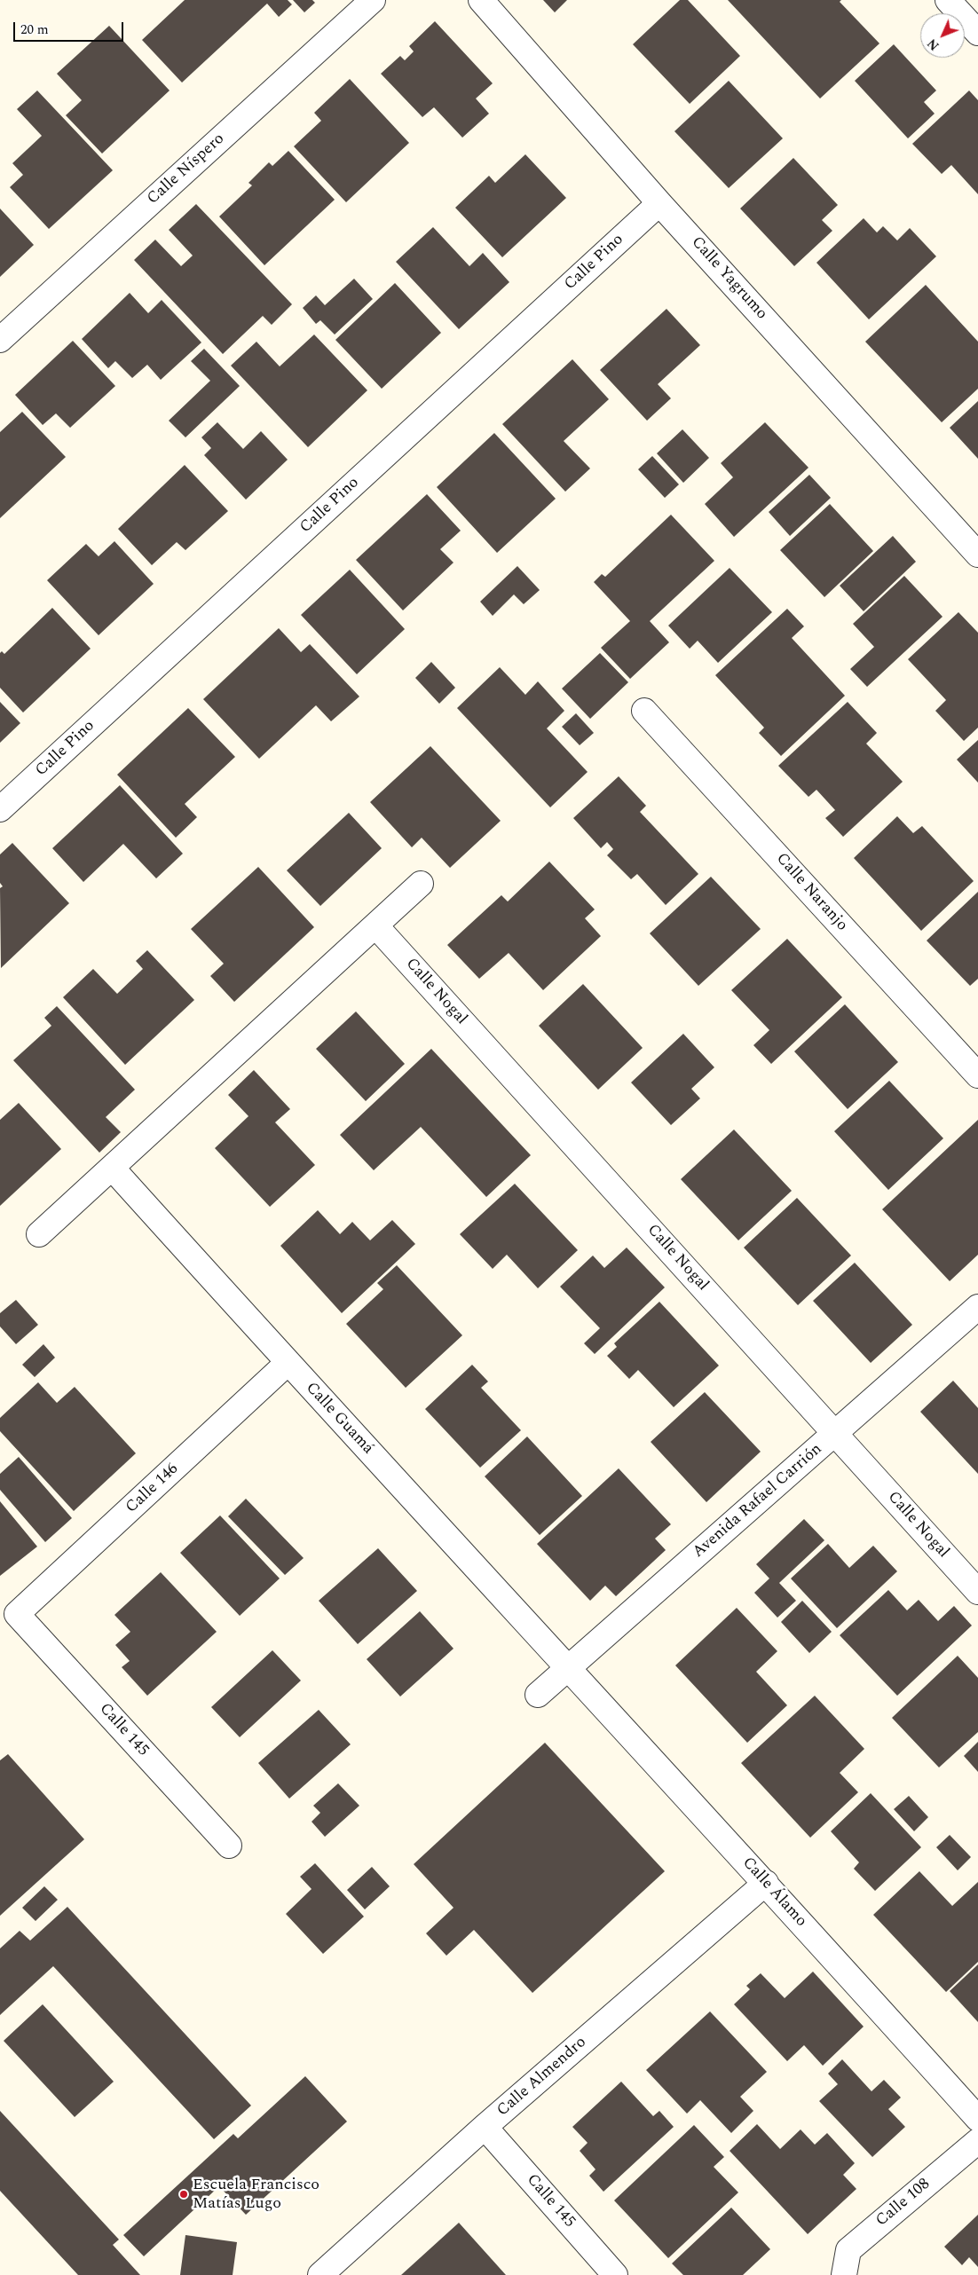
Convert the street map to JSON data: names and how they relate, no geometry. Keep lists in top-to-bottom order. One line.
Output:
{"streets":{"street":["Calle Níspero","Calle Pino","Calle Yagrumo","Calle Naranjo","Calle Nogal","Calle Guamá","Calle 146","Avenida Rafael Carrión","Calle 145","Calle Álamo","Calle Almendro","Calle 108"]},"crossings":[["Calle Pino","Calle Yagrumo"],["Calle Nogal","Avenida Rafael Carrión"],["Calle Guamá","Calle 146"],["Calle Guamá","Avenida Rafael Carrión"],["Calle Guamá","Calle Álamo"],["Calle 146","Calle 145"],["Avenida Rafael Carrión","Calle Álamo"],["Calle 145","Calle Almendro"],["Calle Álamo","Calle Almendro"]],"places":["Escuela Francisco Matías Lugo"],"scale_bar":"20 m","north":"bottom left"}
